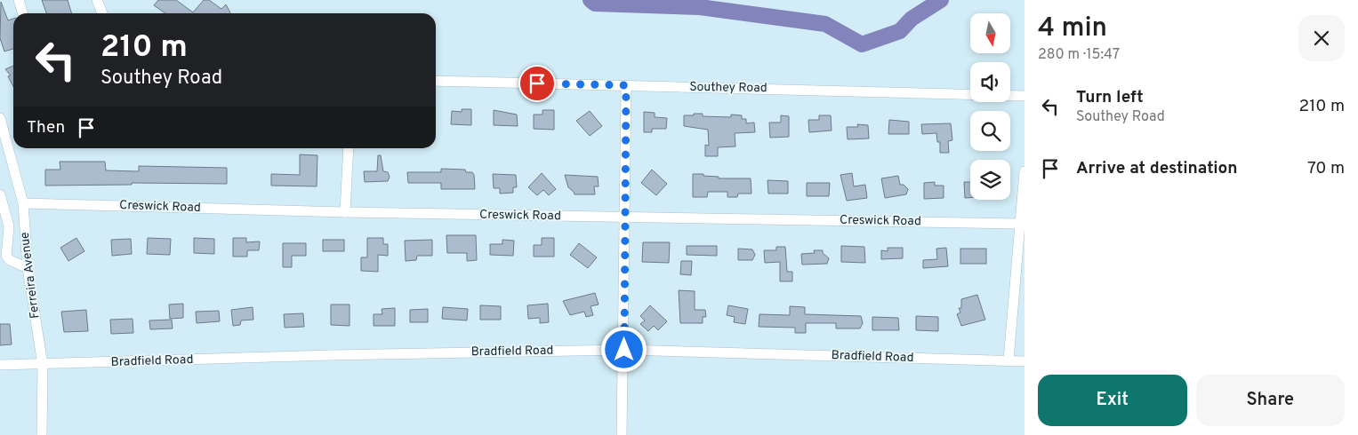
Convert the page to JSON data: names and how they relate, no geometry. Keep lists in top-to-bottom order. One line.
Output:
{"streets":{"street":["Southey Road","Creswick Road","Ferreira Avenue","Bradfield Road"]},"crossings":[["Creswick Road","Ferreira Avenue"],["Ferreira Avenue","Bradfield Road"]],"north":"bottom","page":{"heading":["4 min","280 m · 15:47"],"turn":["210 m","Southey Road"],"list":[{"name":"Turn left","note":"Southey Road","value":"210 m"},{"name":"Arrive at destination","value":"70 m"}],"then":"Then","buttons":["Exit","Share"]}}
